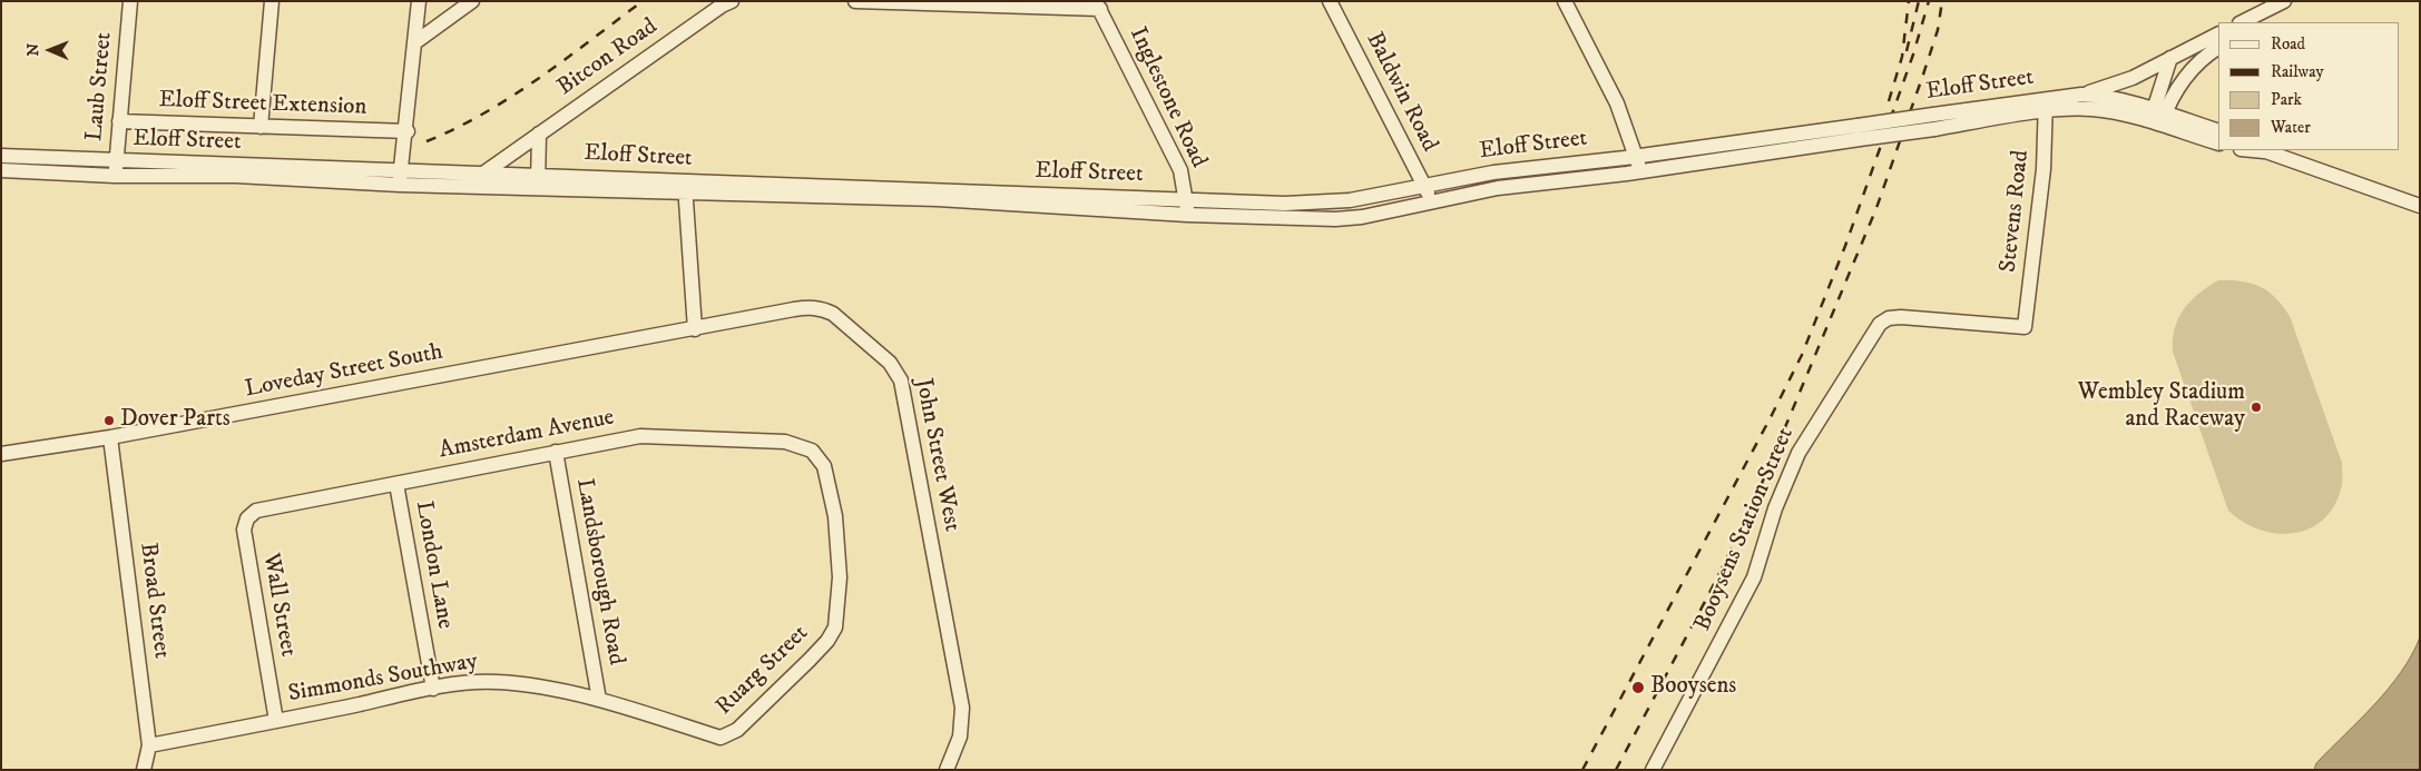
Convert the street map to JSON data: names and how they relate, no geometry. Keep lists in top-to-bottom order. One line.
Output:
{"streets":{"street":["Bitcon Road","Eloff Street","Laub Street","Baldwin Road","Inglestone Road","Eloff Street Extension","Stevens Road","Loveday Street South","Amsterdam Avenue","John Street West","Booysens Station Street","London Lane","Landsborough Road","Broad Street","Wall Street","Ruarg Street","Simmonds Southway"]},"crossings":[["Bitcon Road","Eloff Street"],["Eloff Street","Laub Street"],["Eloff Street","Baldwin Road"],["Eloff Street","Inglestone Road"],["Eloff Street","Stevens Road"],["Laub Street","Eloff Street Extension"],["Stevens Road","Booysens Station Street"],["Loveday Street South","John Street West"],["Loveday Street South","Broad Street"],["Amsterdam Avenue","London Lane"],["Amsterdam Avenue","Landsborough Road"],["Amsterdam Avenue","Wall Street"],["Amsterdam Avenue","Ruarg Street"],["London Lane","Simmonds Southway"],["Landsborough Road","Simmonds Southway"],["Broad Street","Simmonds Southway"],["Wall Street","Simmonds Southway"],["Ruarg Street","Simmonds Southway"]],"places":["Wembley Stadium and Raceway","Dover Parts","Booysens"],"legend":["Road","Railway","Park","Water"],"north":"left"}
